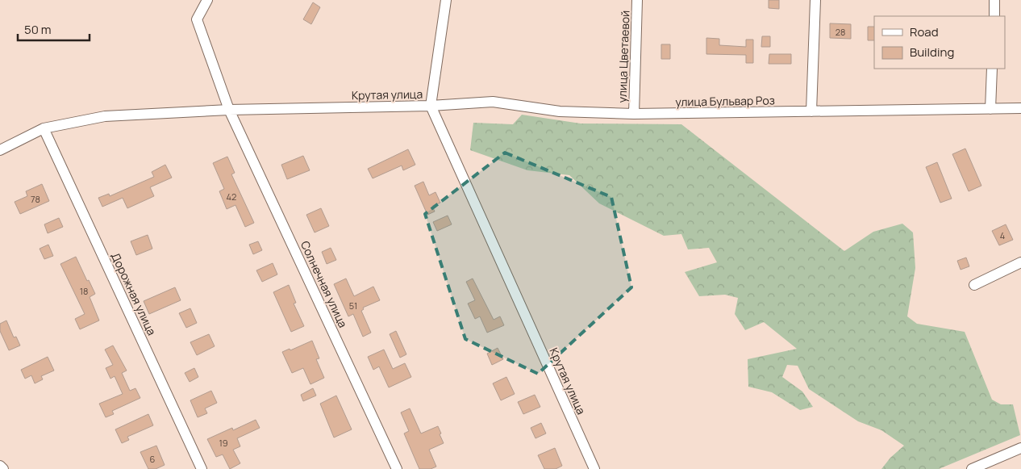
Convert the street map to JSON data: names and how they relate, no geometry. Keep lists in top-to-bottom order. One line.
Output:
{"streets":{"street":["улица Цветаевой","Крутая улица","улица Бульвар Роз","Солнечная улица","Дорожная улица"]},"crossings":[["улица Цветаевой","улица Бульвар Роз"],["Крутая улица","улица Бульвар Роз"],["Крутая улица","Солнечная улица"],["Крутая улица","Дорожная улица"]],"house_numbers":["28","42","78","4","18","51","19","6"],"legend":["Road","Building"],"scale_bar":"50 m"}
